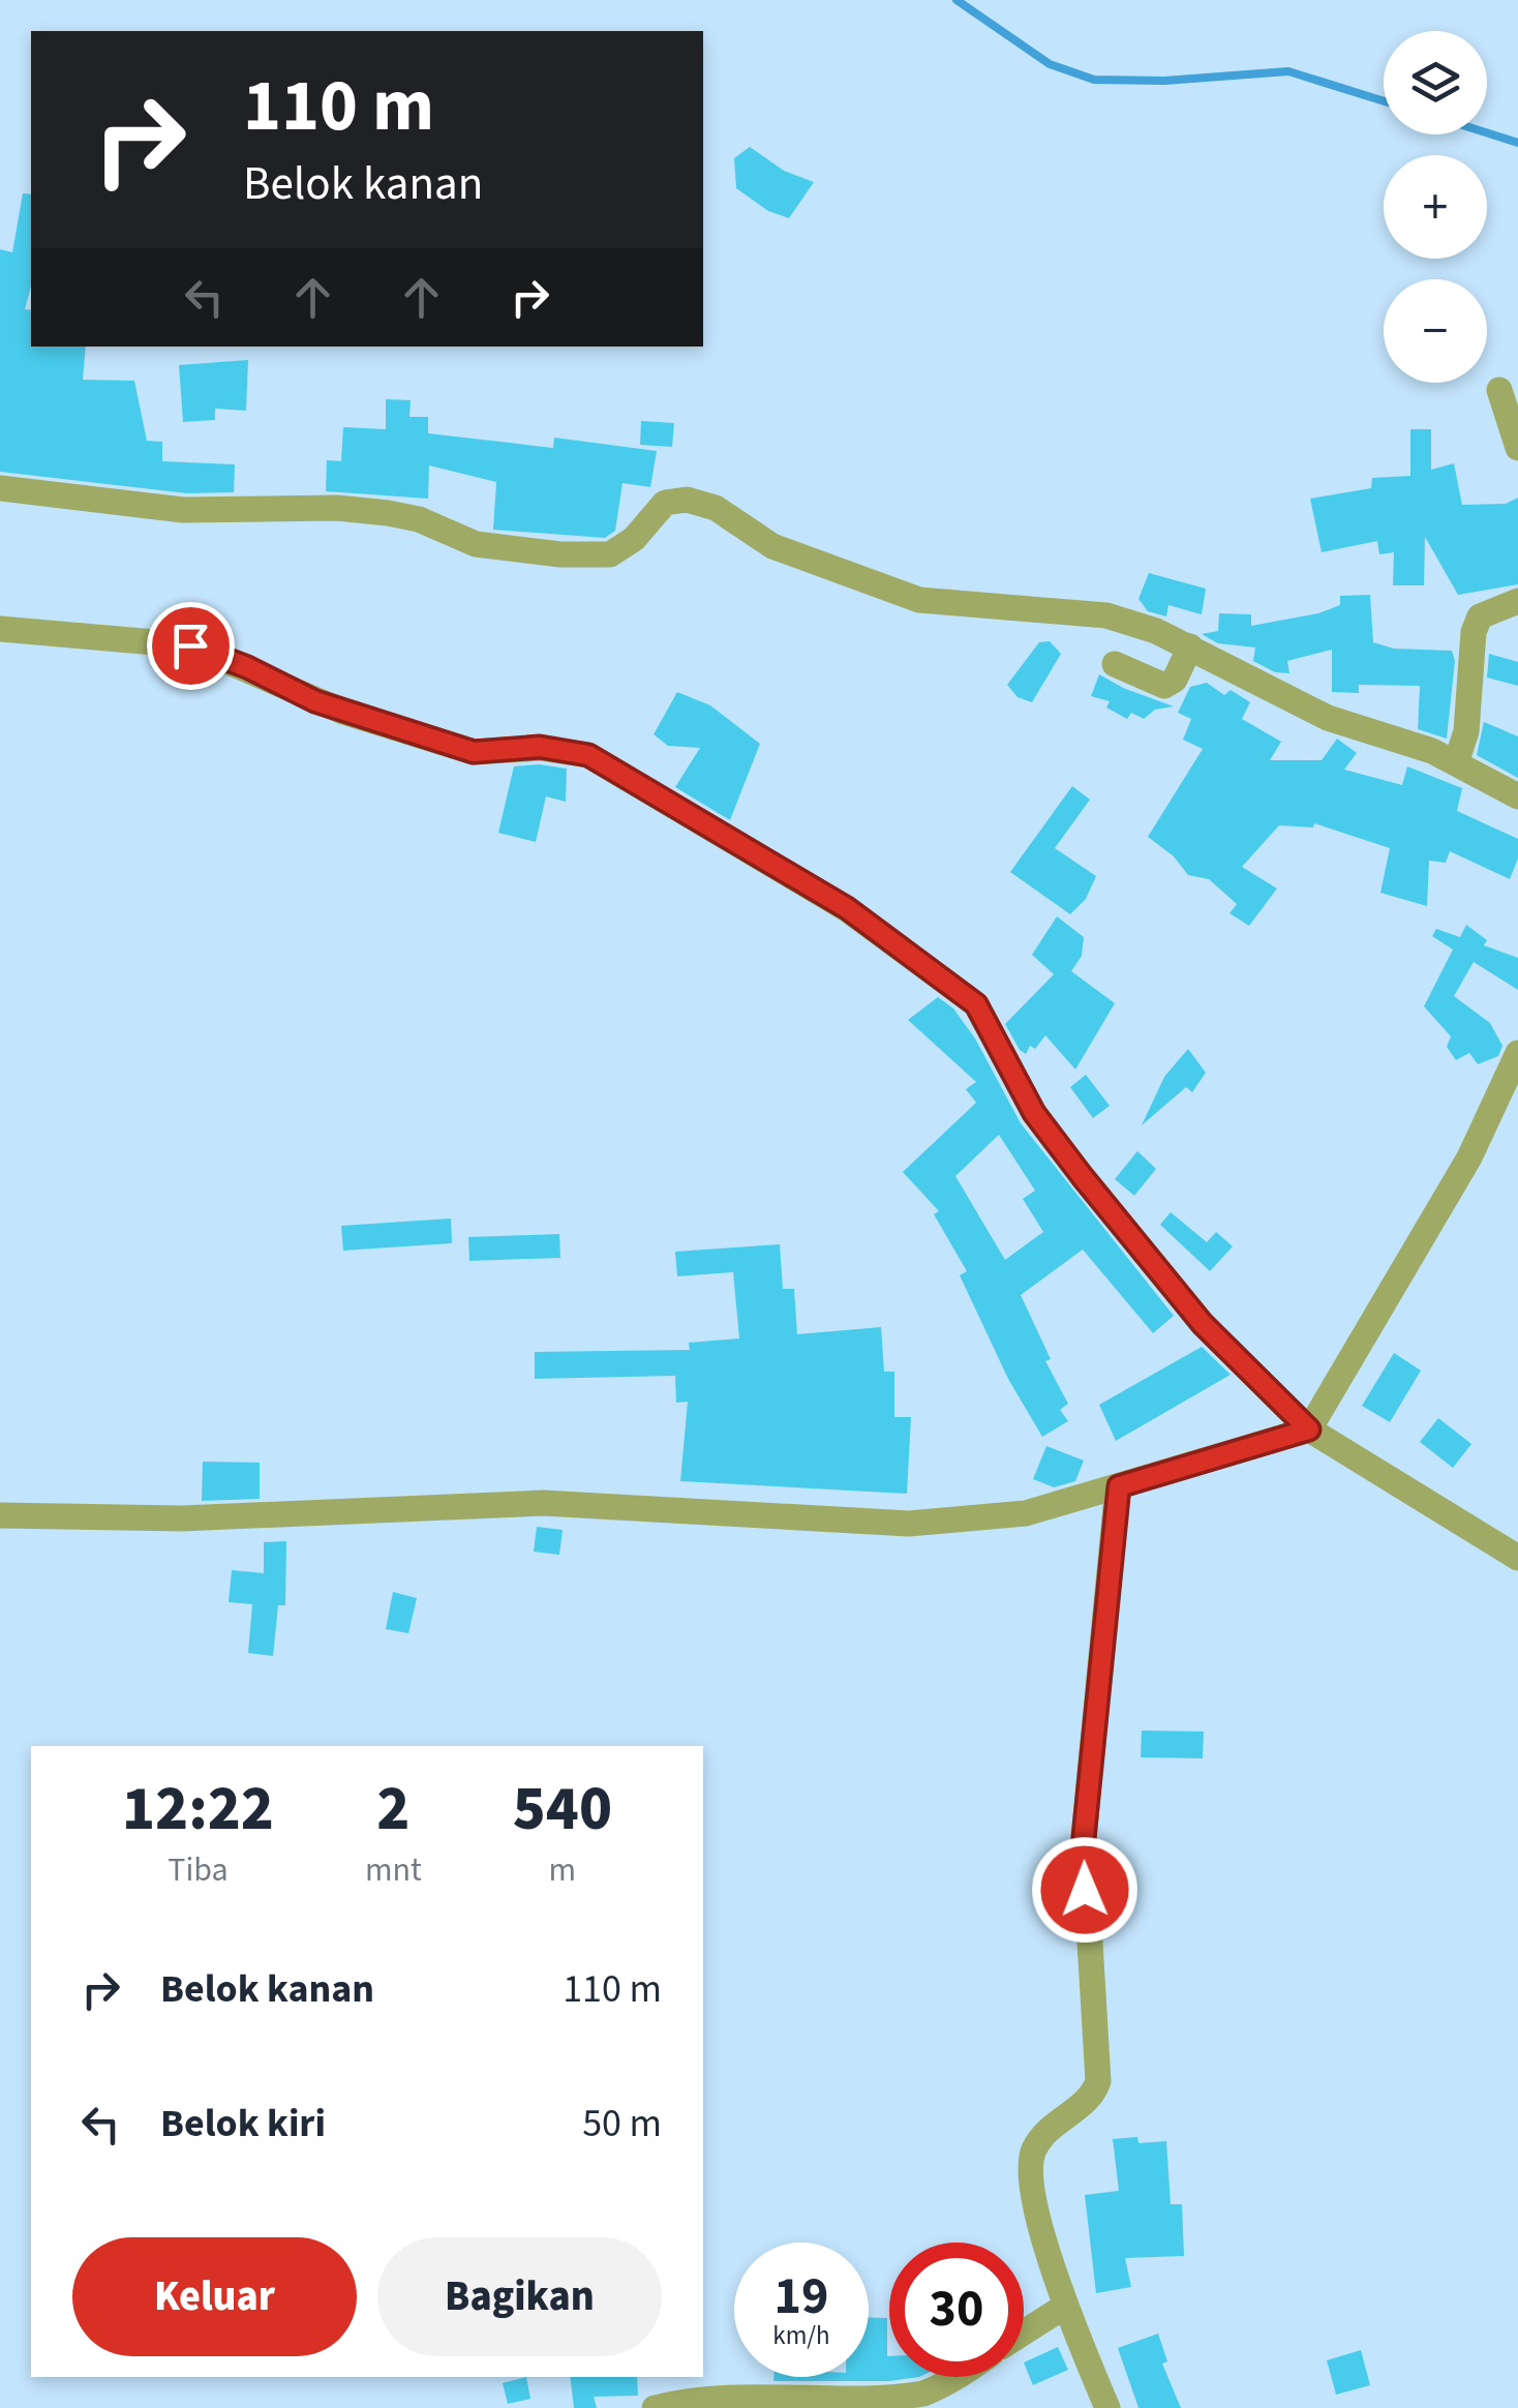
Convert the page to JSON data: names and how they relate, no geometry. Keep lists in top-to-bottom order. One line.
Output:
{"page":{"map_buttons":["+","−"],"turn":["110 m","Belok kanan"],"eta":["12:22","Tiba","2","mnt","540","m"],"list":[{"name":"Belok kanan","value":"110 m"},{"name":"Belok kiri","value":"50 m"}],"buttons":["Keluar","Bagikan"],"speed":"19 km/h","limit":"30"}}
